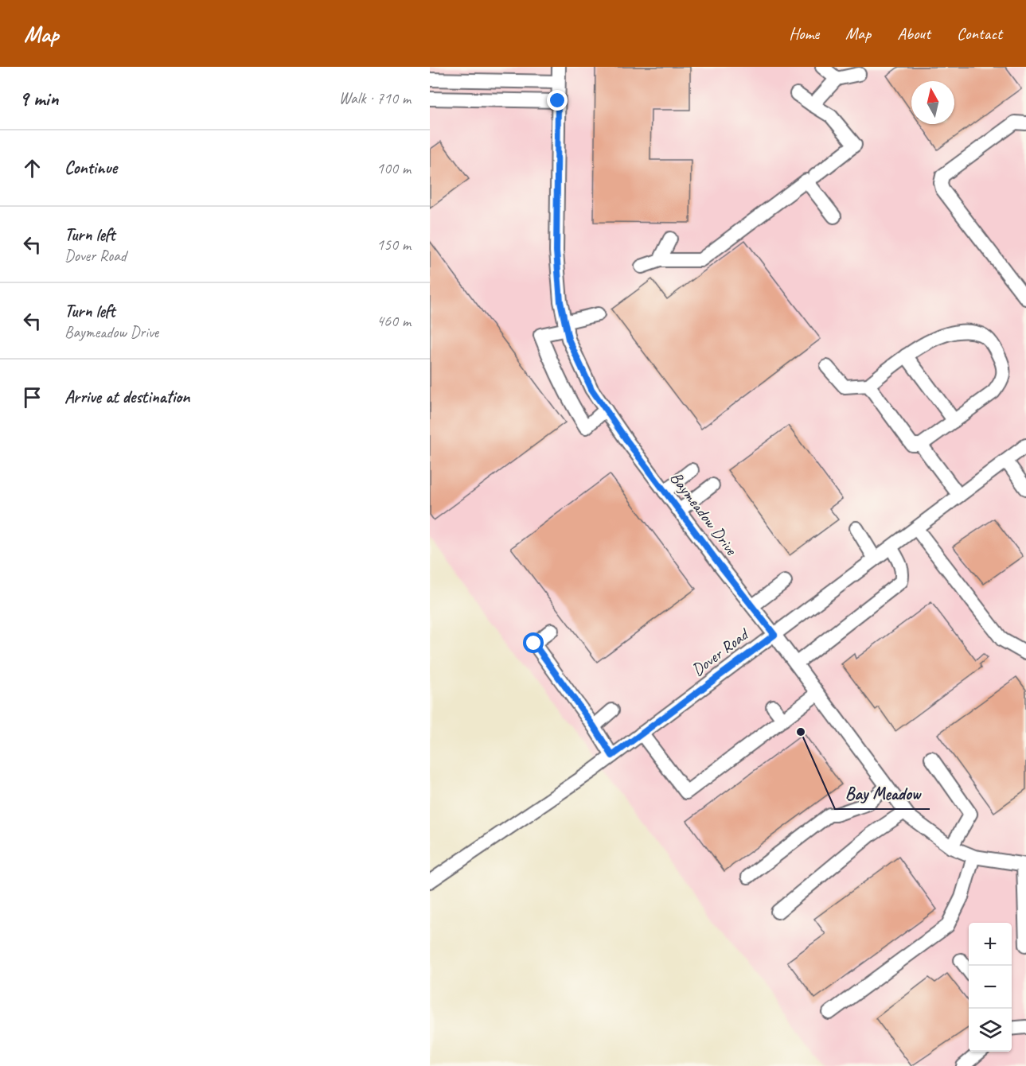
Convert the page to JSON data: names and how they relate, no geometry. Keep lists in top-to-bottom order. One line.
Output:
{"streets":{"street":["Baymeadow Drive","Dover Road"]},"crossings":[["Baymeadow Drive","Dover Road"]],"places":["Bay Meadow"],"north":"top","page":{"header":"Map","nav":["Home","Map","About","Contact"],"heading":["9 min","Walk · 710 m"],"list":[["Continue","100 m"],["Turn left","Dover Road","150 m"],["Turn left","Baymeadow Drive","460 m"],"Arrive at destination"],"map_buttons":["+","−"]}}
